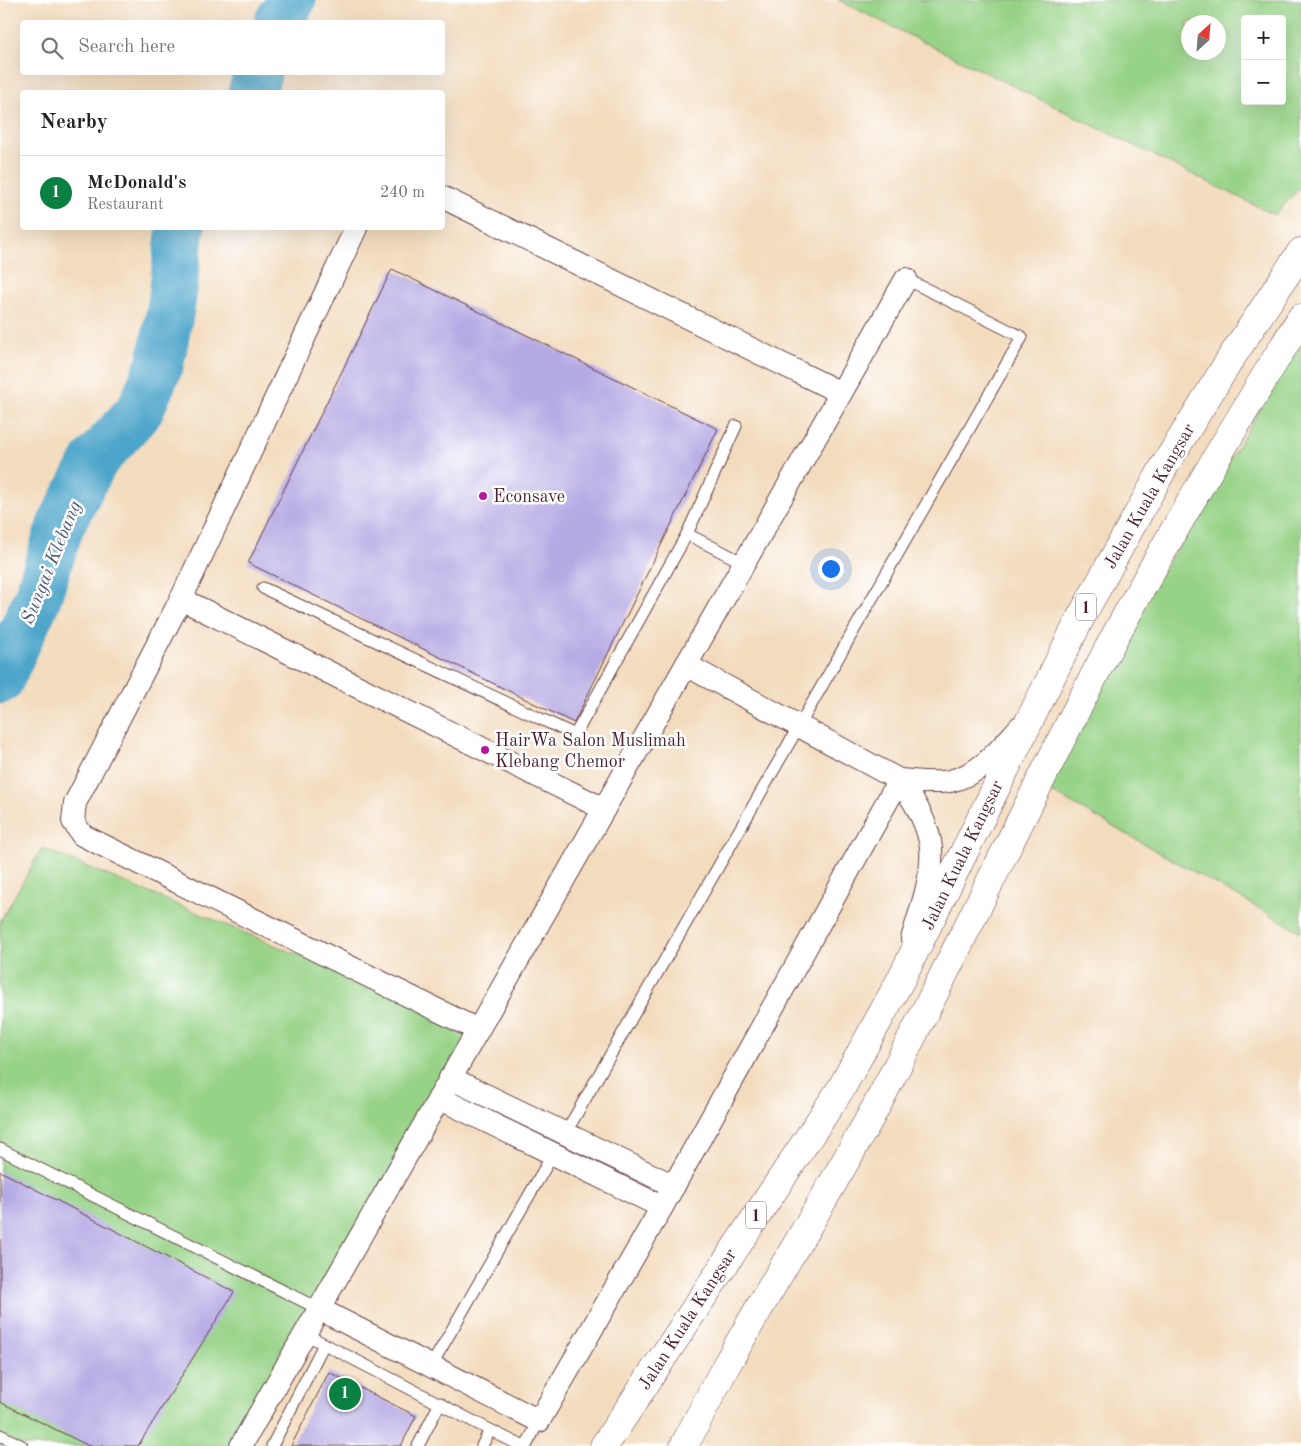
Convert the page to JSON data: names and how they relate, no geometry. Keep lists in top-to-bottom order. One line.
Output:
{"streets":{"highway":["Jalan Kuala Kangsar","1"]},"water":["Sungai Klebang"],"places":["Econsave","HairWa Salon Muslimah Klebang Chemor"],"north":"top right","page":{"map_buttons":["+","−"],"search":"Search here","heading":"Nearby","list":[{"mark":"1","name":"McDonald's","note":"Restaurant","value":"240 m"}],"pins":"1"}}
